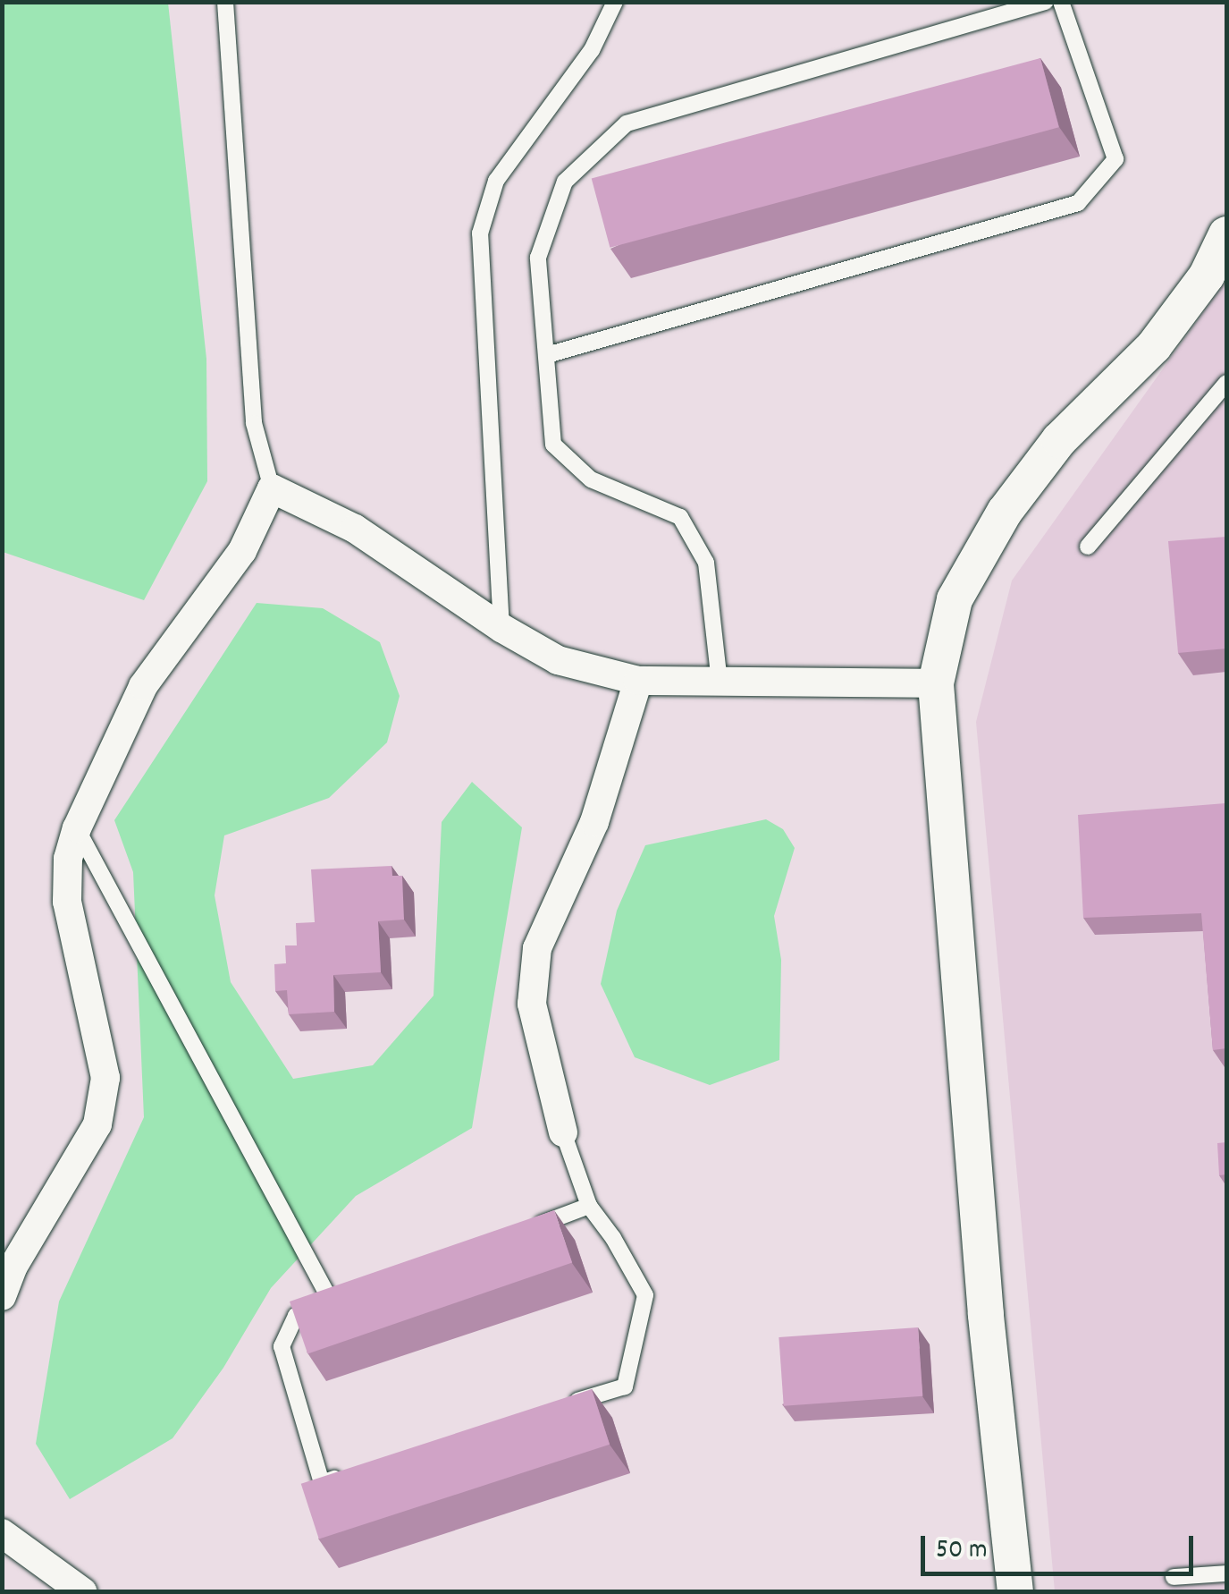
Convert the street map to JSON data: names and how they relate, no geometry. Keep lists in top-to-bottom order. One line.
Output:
{"scale_bar":"50 m"}
